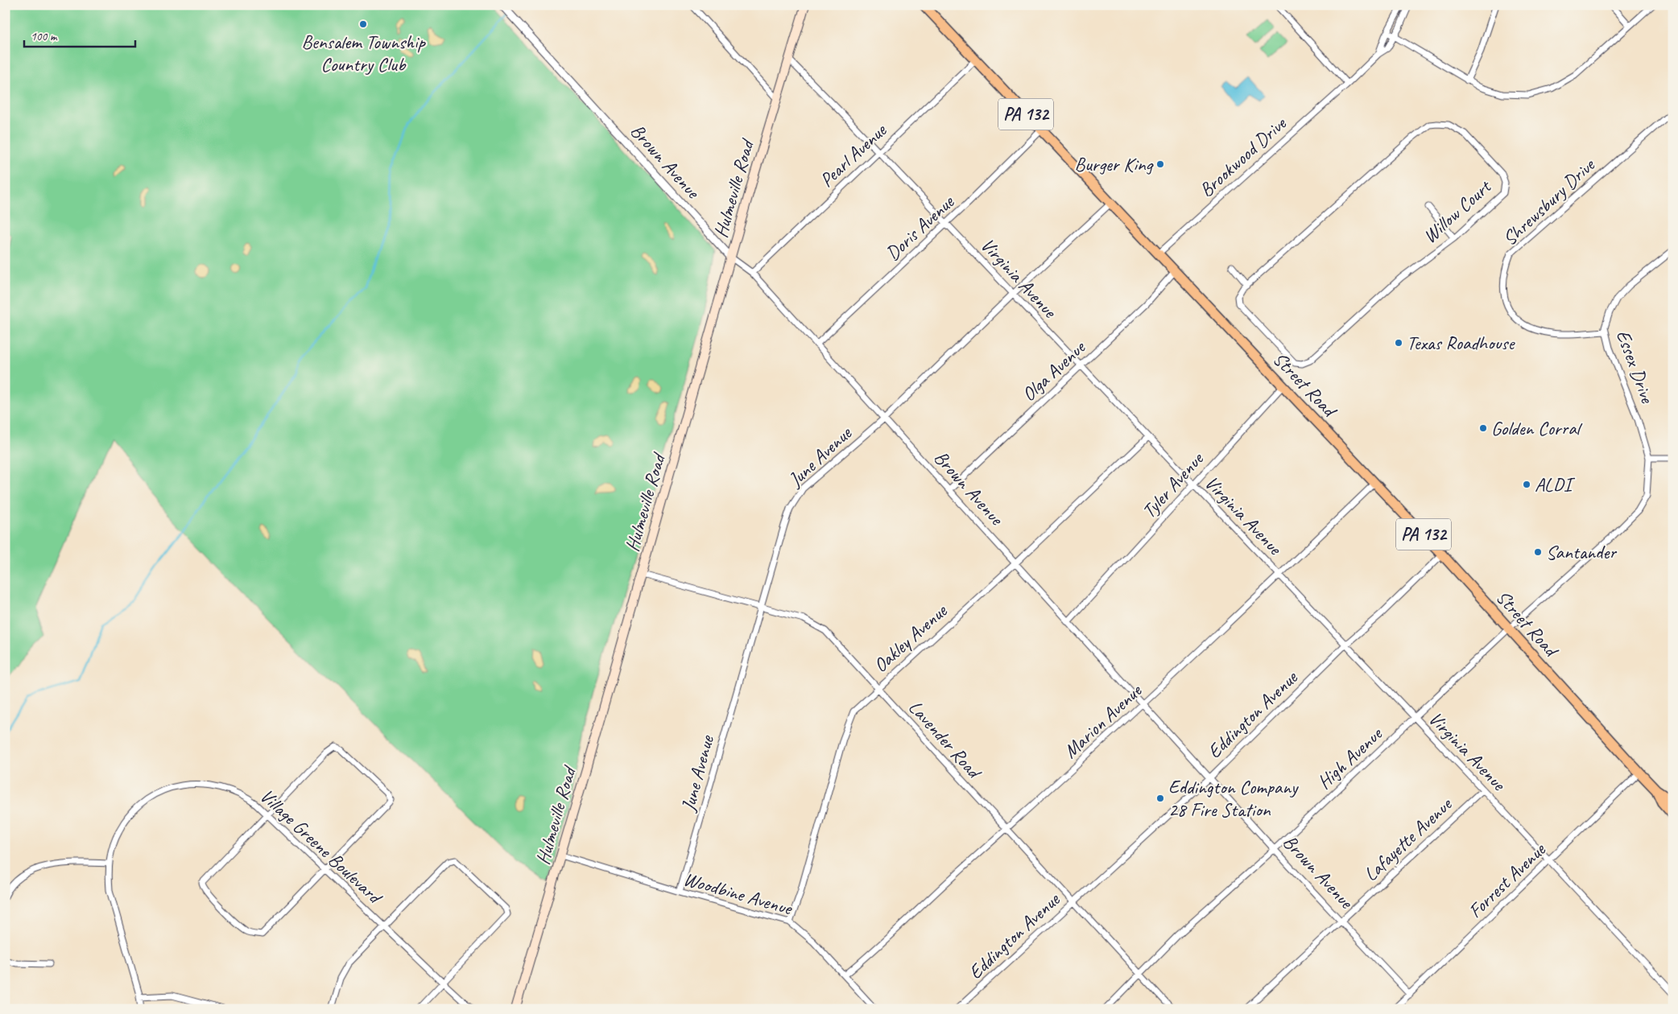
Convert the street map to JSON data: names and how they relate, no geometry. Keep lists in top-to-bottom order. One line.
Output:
{"streets":{"main road":["PA 132","Hulmeville Road","Street Road"],"street":["Pearl Avenue","Brookwood Drive","Brown Avenue","Shrewsbury Drive","Willow Court","Doris Avenue","Virginia Avenue","Essex Drive","Olga Avenue","June Avenue","Tyler Avenue","Oakley Avenue","Eddington Avenue","Marion Avenue","Lavender Road","High Avenue","Lafayette Avenue","Village Greene Boulevard","Forrest Avenue","Woodbine Avenue"]},"crossings":[["Pearl Avenue","Brown Avenue"],["Pearl Avenue","Virginia Avenue"],["Pearl Avenue","Street Road"],["Brookwood Drive","Street Road"],["Brown Avenue","Hulmeville Road"],["Brown Avenue","Doris Avenue"],["Brown Avenue","Olga Avenue"],["Brown Avenue","June Avenue"],["Brown Avenue","Tyler Avenue"],["Brown Avenue","Oakley Avenue"],["Brown Avenue","Eddington Avenue"],["Brown Avenue","Marion Avenue"],["Brown Avenue","High Avenue"],["Brown Avenue","Lafayette Avenue"],["Brown Avenue","Forrest Avenue"],["Hulmeville Road","Virginia Avenue"],["Hulmeville Road","Lavender Road"],["Hulmeville Road","Woodbine Avenue"],["Shrewsbury Drive","Essex Drive"],["Doris Avenue","Virginia Avenue"],["Doris Avenue","Street Road"],["Virginia Avenue","Olga Avenue"],["Virginia Avenue","June Avenue"],["Virginia Avenue","Tyler Avenue"],["Virginia Avenue","Oakley Avenue"],["Virginia Avenue","Eddington Avenue"],["Virginia Avenue","Marion Avenue"],["Virginia Avenue","High Avenue"],["Virginia Avenue","Lafayette Avenue"],["Virginia Avenue","Forrest Avenue"],["Essex Drive","Street Road"],["Essex Drive","High Avenue"],["Olga Avenue","Street Road"],["Street Road","June Avenue"],["Street Road","Tyler Avenue"],["Street Road","Eddington Avenue"],["Street Road","Marion Avenue"],["Street Road","High Avenue"],["Street Road","Forrest Avenue"],["June Avenue","Lavender Road"],["June Avenue","Woodbine Avenue"],["Oakley Avenue","Lavender Road"],["Oakley Avenue","Woodbine Avenue"],["Eddington Avenue","Lavender Road"],["Marion Avenue","Lavender Road"],["Marion Avenue","Woodbine Avenue"],["Lavender Road","High Avenue"]],"places":["Bensalem Township Country Club","Burger King","Texas Roadhouse","Golden Corral","ALDI","Santander","Eddington Company 28 Fire Station"],"scale_bar":"100 m"}
